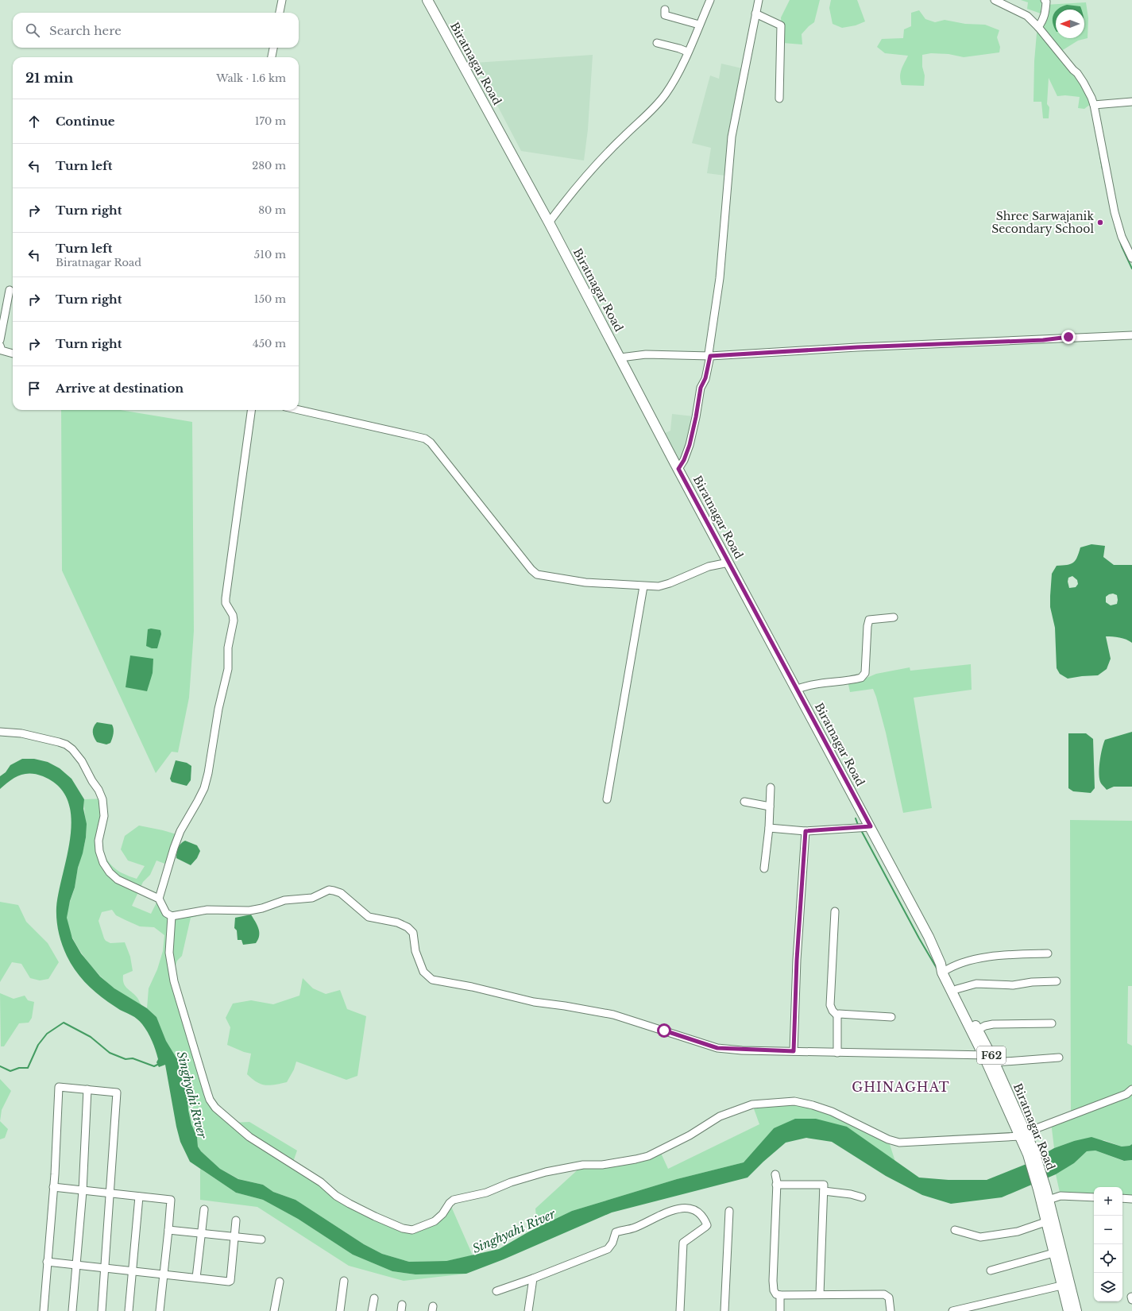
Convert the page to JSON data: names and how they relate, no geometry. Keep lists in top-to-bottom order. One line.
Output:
{"streets":{"main road":["Biratnagar Road","F62"]},"districts":["GHINAGHAT"],"water":["Singhyahi River"],"places":["Shree Sarwajanik Secondary School"],"north":"left","page":{"search":"Search here","heading":["21 min","Walk · 1.6 km"],"list":[["Continue","170 m"],["Turn left","280 m"],["Turn right","80 m"],["Turn left","Biratnagar Road","510 m"],["Turn right","150 m"],["Turn right","450 m"],"Arrive at destination"],"map_buttons":["+","−"]}}
